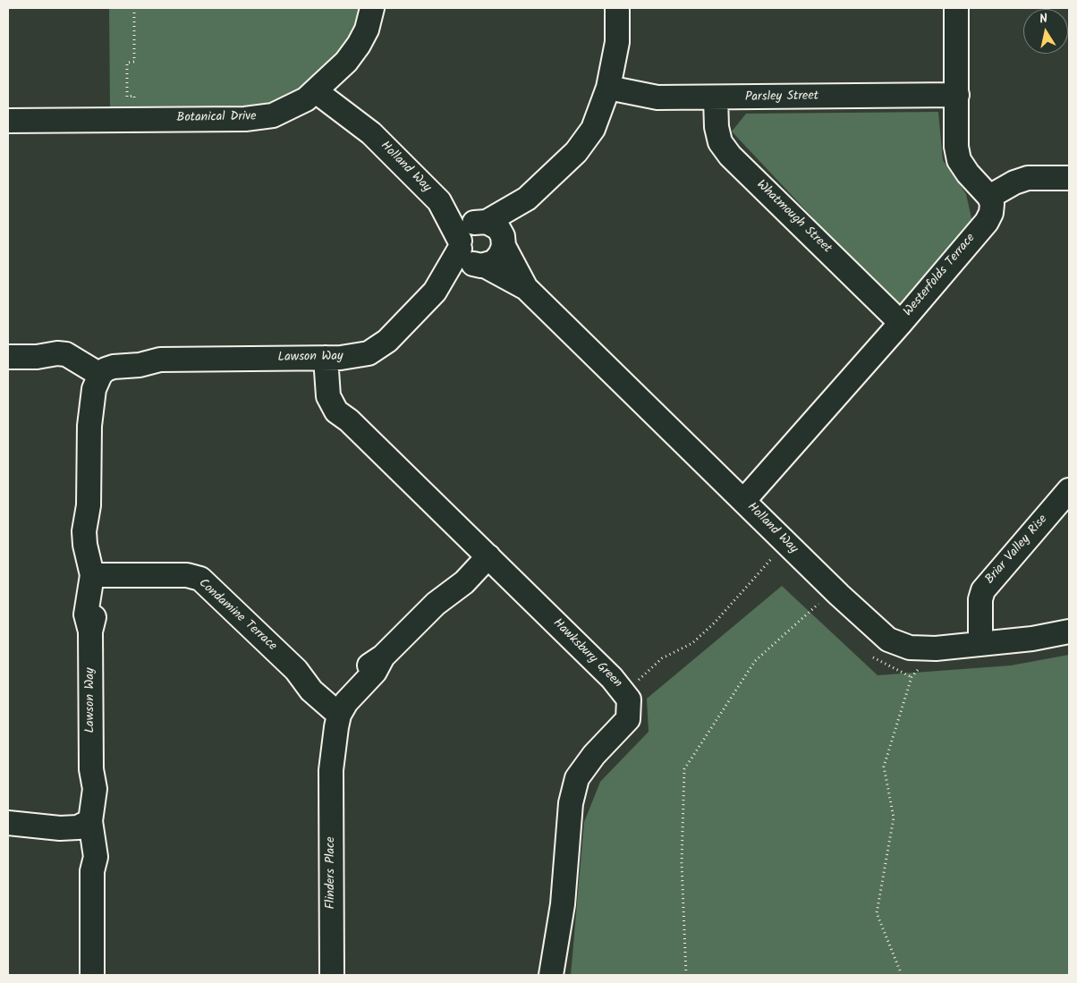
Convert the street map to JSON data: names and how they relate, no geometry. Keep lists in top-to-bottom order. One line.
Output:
{"streets":{"street":["Parsley Street","Botanical Drive","Holland Way","Whatmough Street","Westerfolds Terrace","Lawson Way","Briar Valley Rise","Condamine Terrace","Hawksbury Green","Flinders Place"]},"crossings":[["Parsley Street","Whatmough Street"],["Botanical Drive","Holland Way"],["Holland Way","Westerfolds Terrace"],["Holland Way","Lawson Way"],["Holland Way","Briar Valley Rise"],["Whatmough Street","Westerfolds Terrace"],["Lawson Way","Condamine Terrace"],["Lawson Way","Hawksbury Green"],["Condamine Terrace","Flinders Place"]],"north":"top"}
